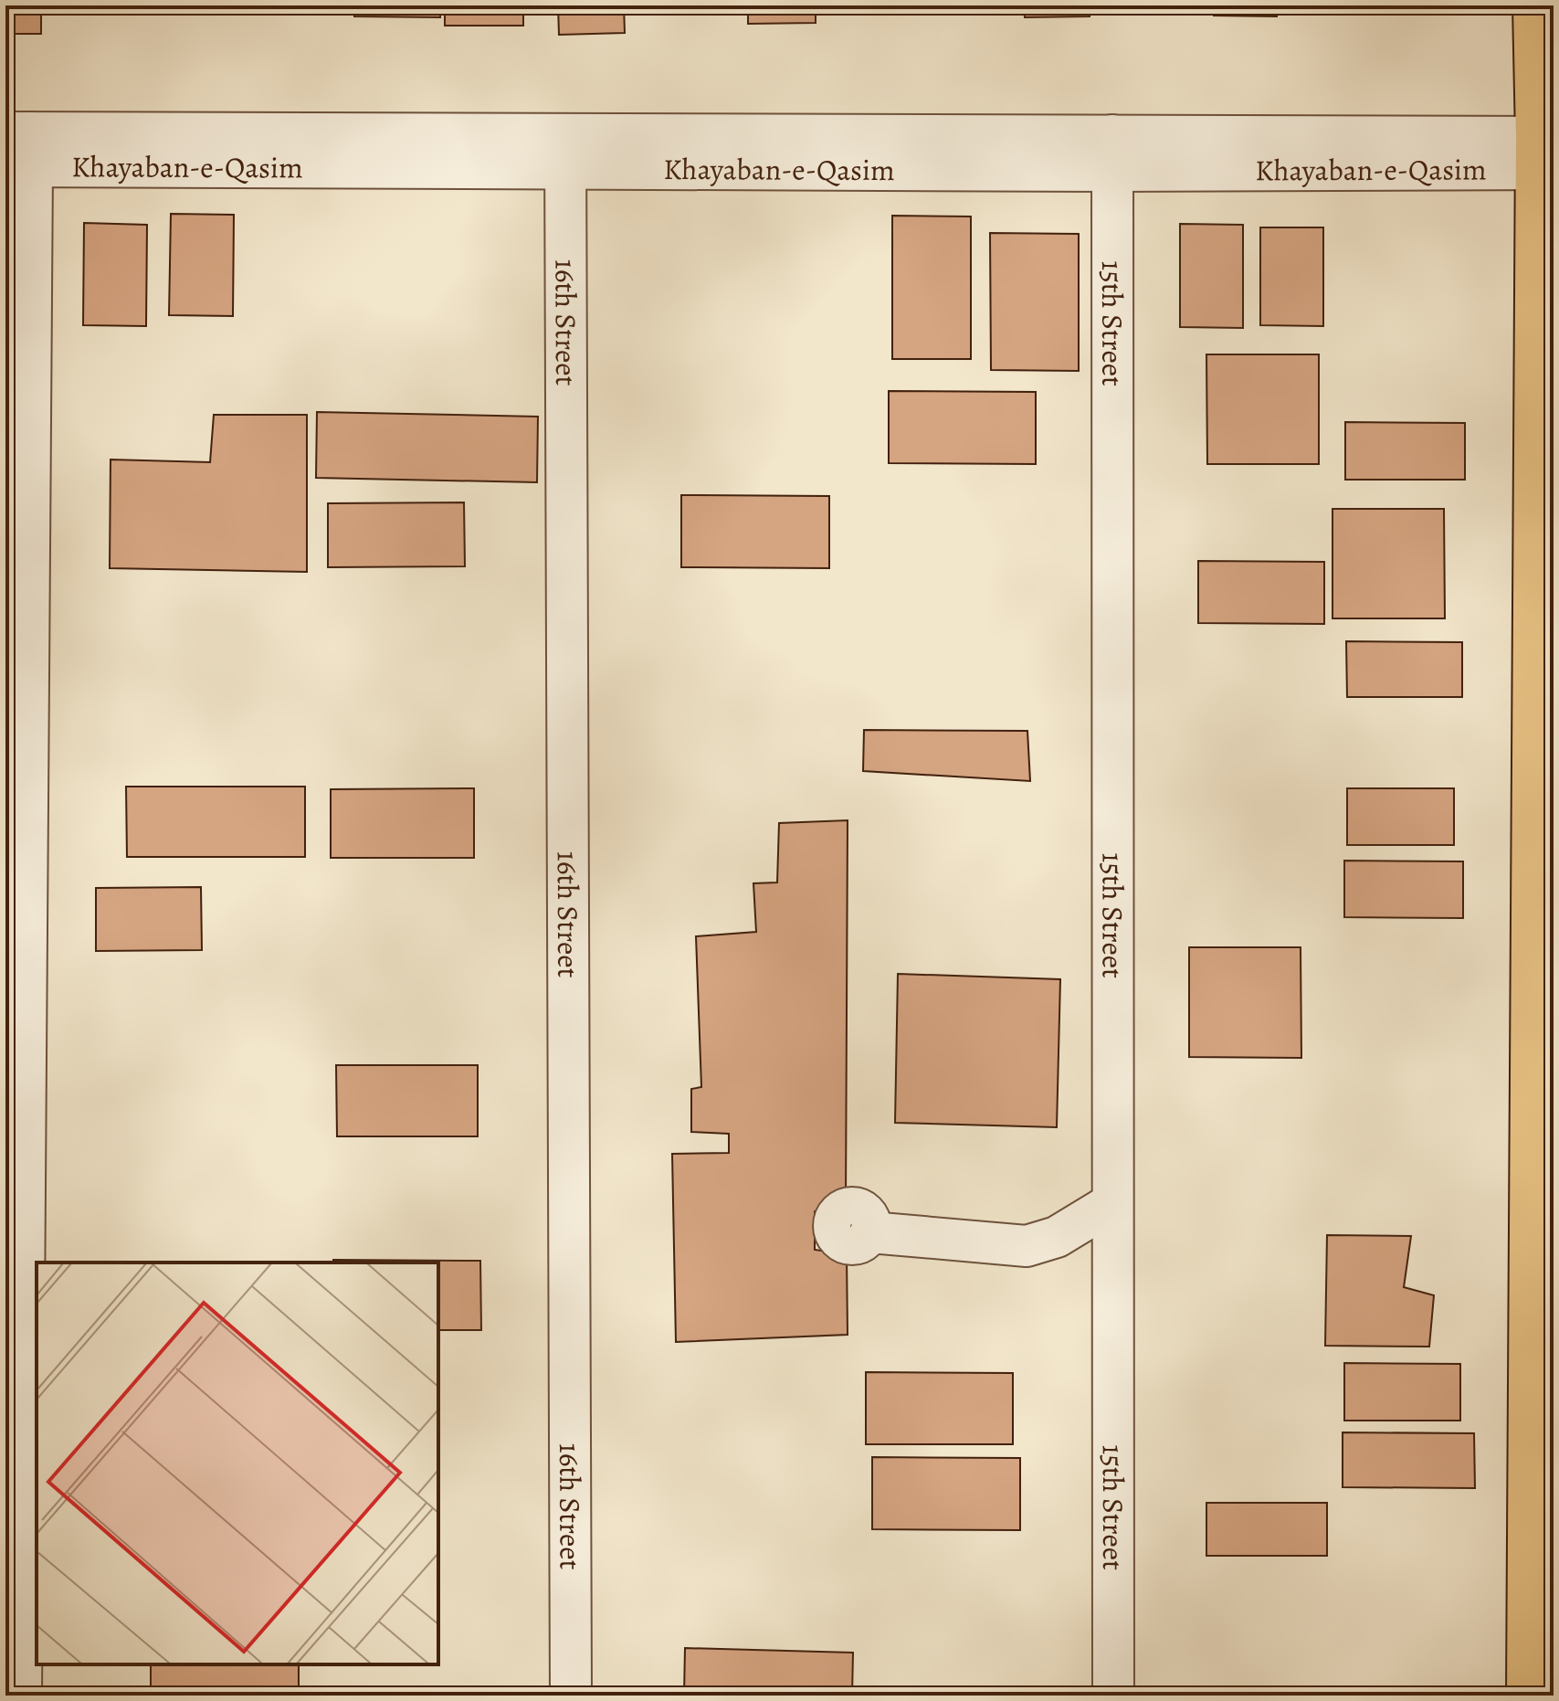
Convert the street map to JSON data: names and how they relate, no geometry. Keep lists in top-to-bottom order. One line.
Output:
{"streets":{"street":["Khayaban-e-Qasim","16th Street","15th Street"]},"crossings":[["Khayaban-e-Qasim","16th Street"],["Khayaban-e-Qasim","15th Street"]]}
